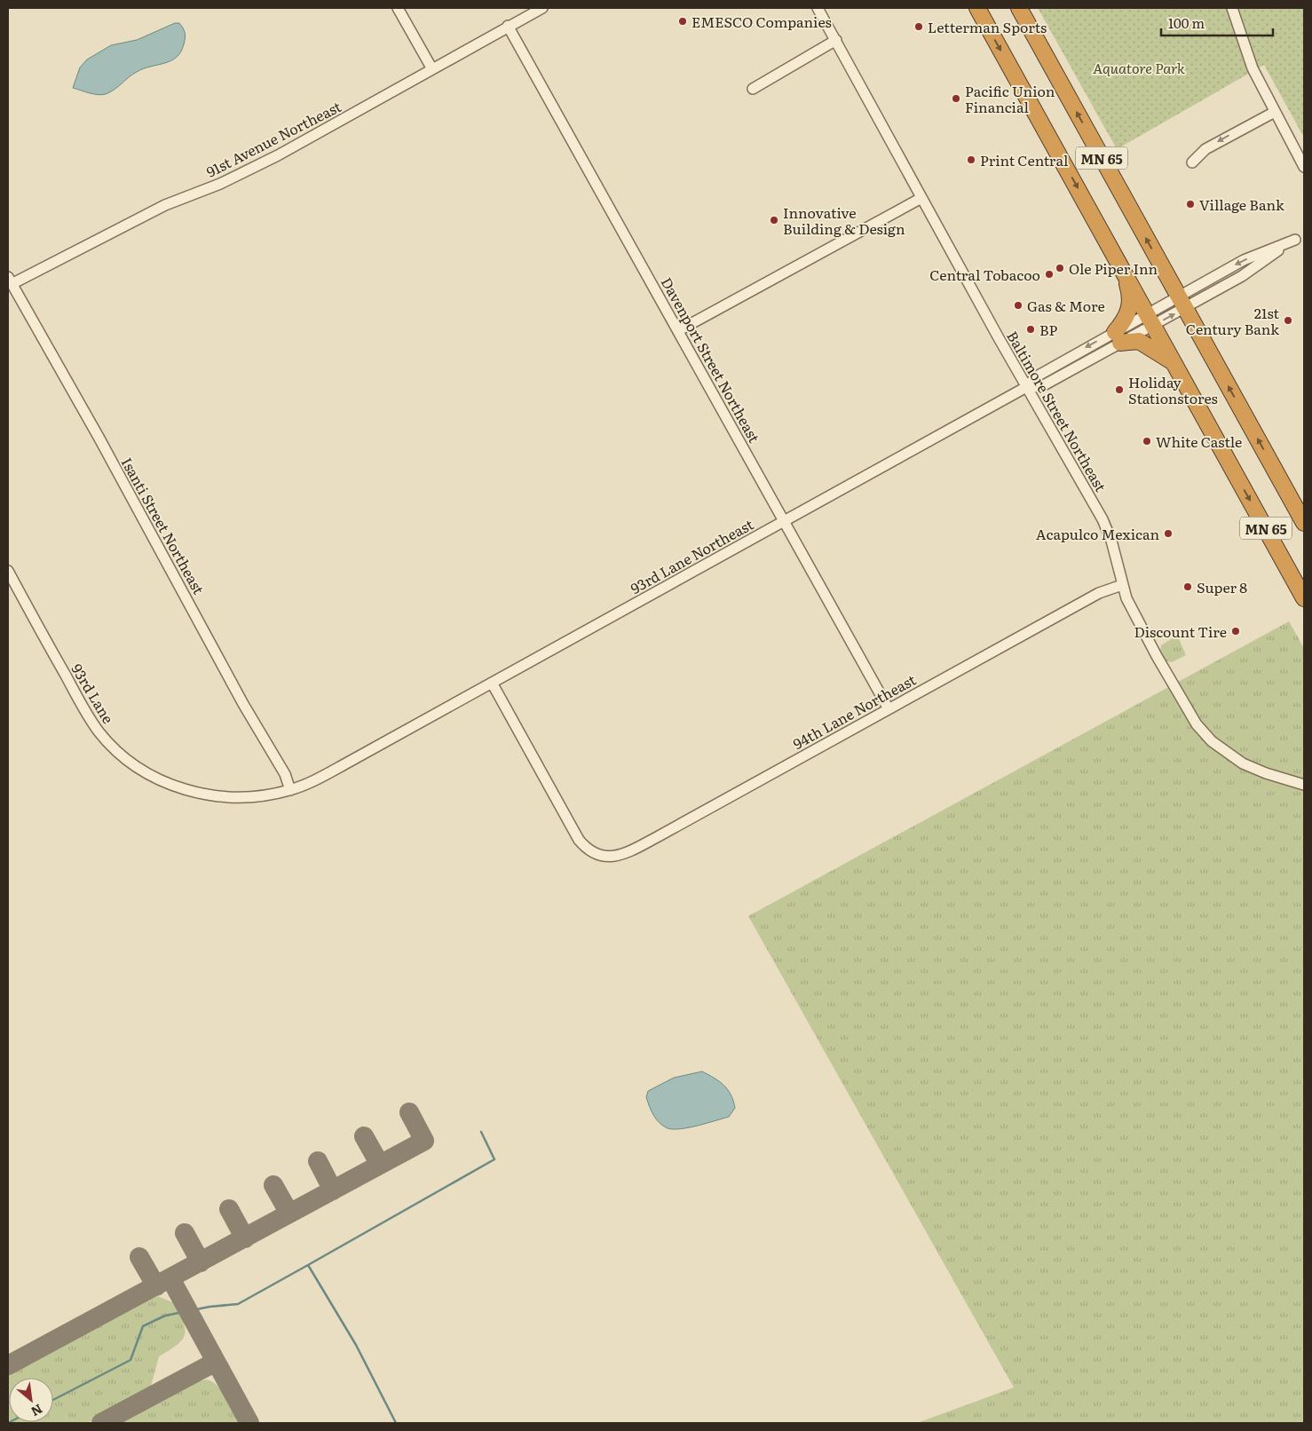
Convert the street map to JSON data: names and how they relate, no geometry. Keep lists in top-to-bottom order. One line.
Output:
{"streets":{"highway":["MN 65"],"street":["91st Avenue Northeast","Davenport Street Northeast","Baltimore Street Northeast","Isanti Street Northeast","93rd Lane Northeast","93rd Lane","94th Lane Northeast"]},"crossings":[["91st Avenue Northeast","Davenport Street Northeast"],["91st Avenue Northeast","Isanti Street Northeast"],["MN 65","93rd Lane Northeast"],["Davenport Street Northeast","93rd Lane Northeast"],["Davenport Street Northeast","94th Lane Northeast"],["Baltimore Street Northeast","93rd Lane Northeast"],["Baltimore Street Northeast","94th Lane Northeast"],["Isanti Street Northeast","93rd Lane"],["93rd Lane Northeast","93rd Lane"],["93rd Lane Northeast","94th Lane Northeast"]],"parks":["Aquatore Park"],"places":["EMESCO Companies","Letterman Sports","Pacific Union Financial","Print Central","Village Bank","Innovative Building & Design","Ole Piper Inn","Central Tobacoo","Gas & More","21st Century Bank","BP","Holiday Stationstores","White Castle","Acapulco Mexican","Super 8","Discount Tire"],"scale_bar":"100 m","north":"bottom right"}
